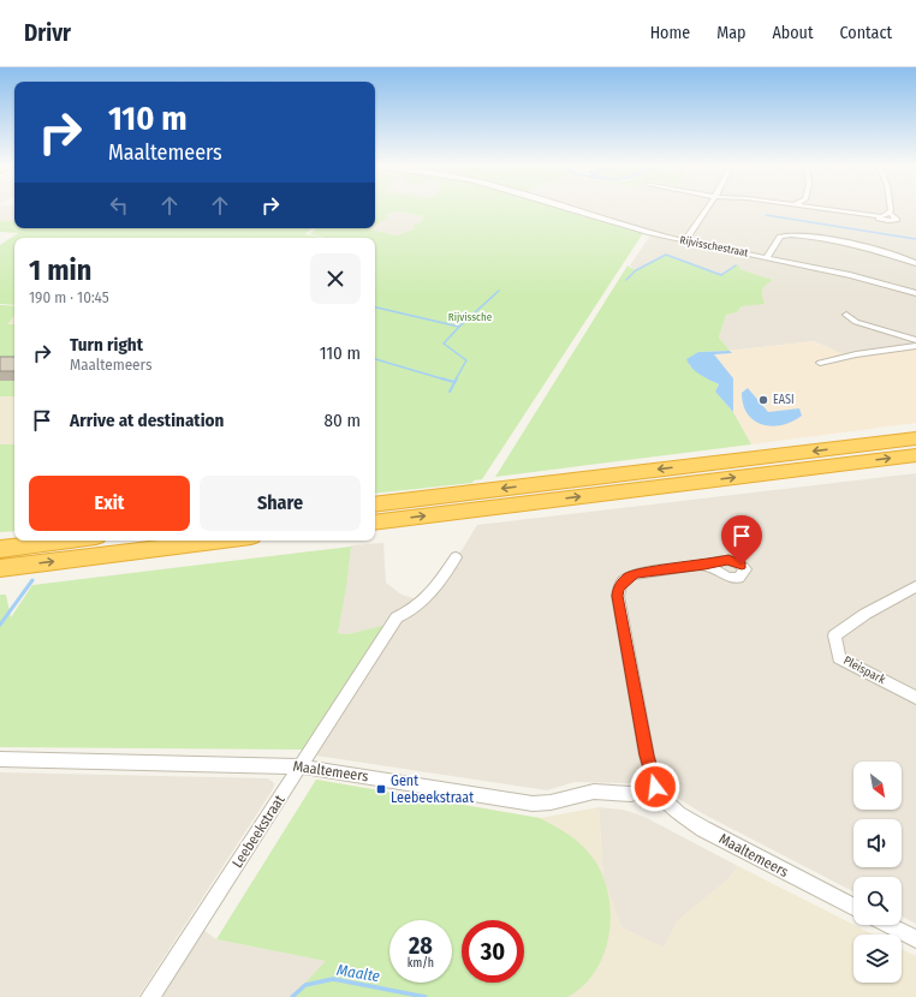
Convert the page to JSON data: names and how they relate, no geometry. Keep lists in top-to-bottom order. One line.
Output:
{"streets":{"street":["Rijvisschestraat","Pleispark","Maaltemeers","Leebeekstraat"]},"crossings":[["Maaltemeers","Leebeekstraat"]],"water":["Maalte"],"parks":["Rijvissche"],"places":{"other":["EASI"],"transit":["Gent Leebeekstraat"]},"north":"bottom right","page":{"header":"Drivr","nav":["Home","Map","About","Contact"],"turn":["110 m","Maaltemeers"],"heading":["1 min","190 m · 10:45"],"list":[{"name":"Turn right","note":"Maaltemeers","value":"110 m"},{"name":"Arrive at destination","value":"80 m"}],"buttons":["Exit","Share"],"speed":"28 km/h","limit":"30"}}
